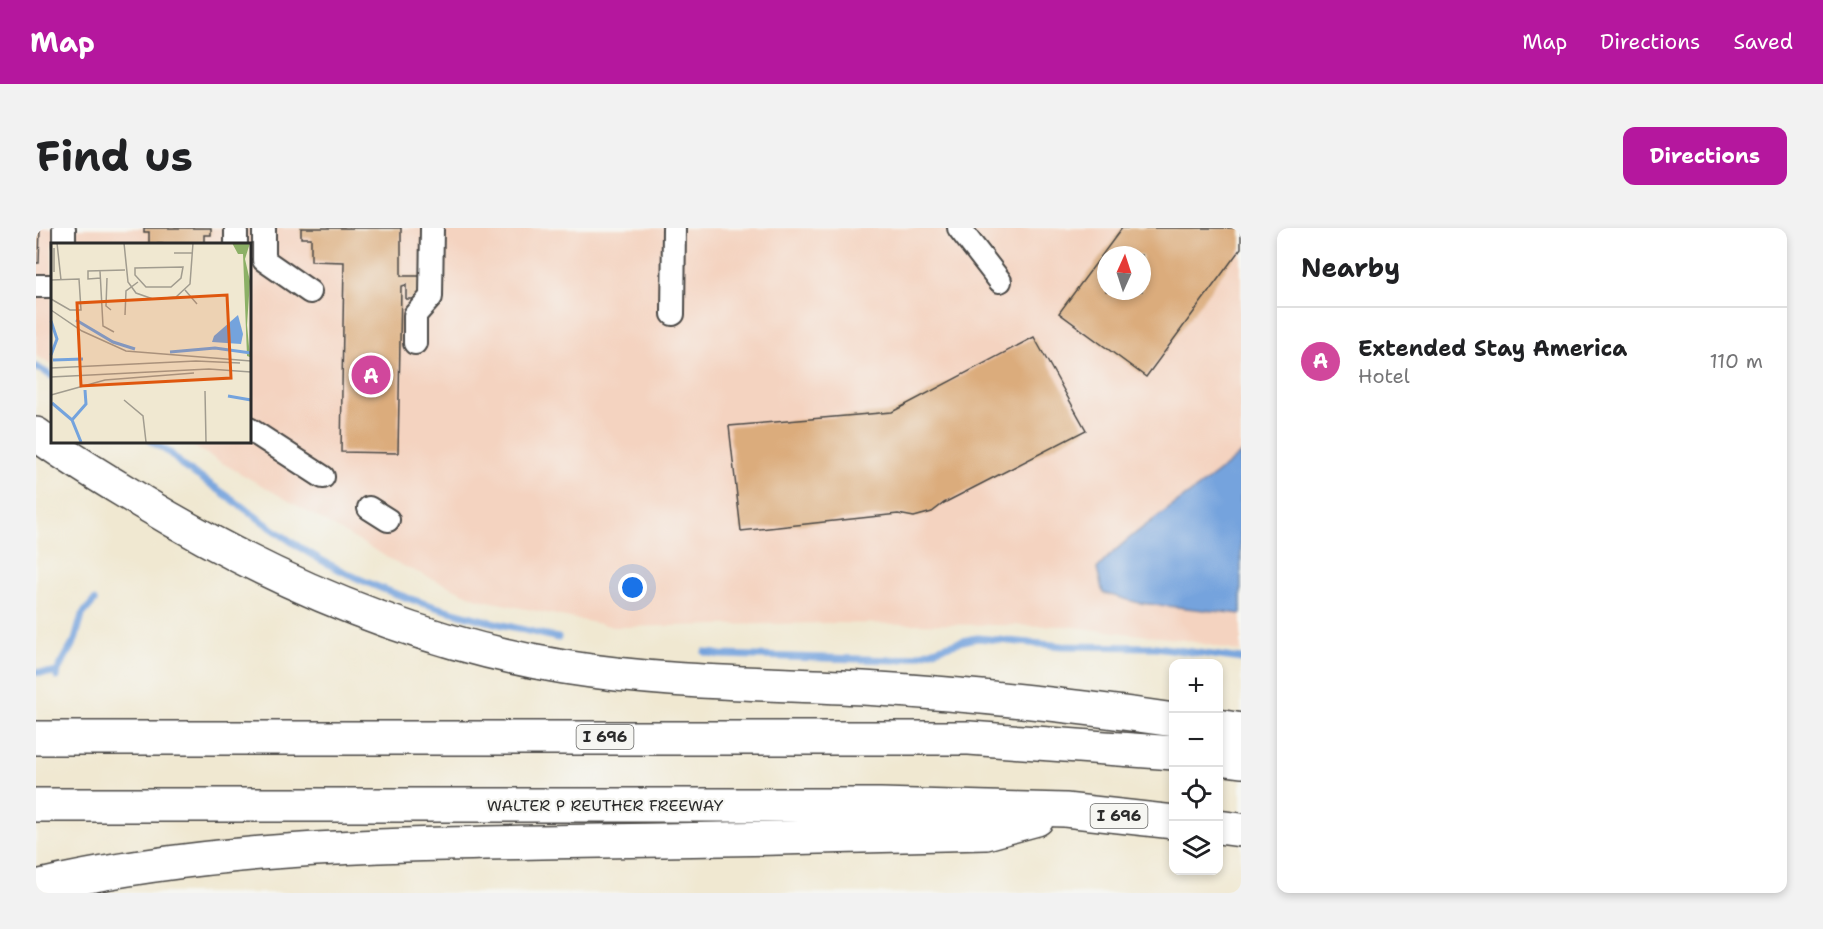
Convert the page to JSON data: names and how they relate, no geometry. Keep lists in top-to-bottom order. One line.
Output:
{"streets":{"highway":["I 696","WALTER P REUTHER FREEWAY"]},"north":"top","page":{"header":"Map","nav":["Map","Directions","Saved"],"buttons":"Directions","title":"Find us","heading":"Nearby","list":[{"mark":"A","name":"Extended Stay America","note":"Hotel","value":"110 m"}],"pins":"A","map_buttons":["+","−"]}}
